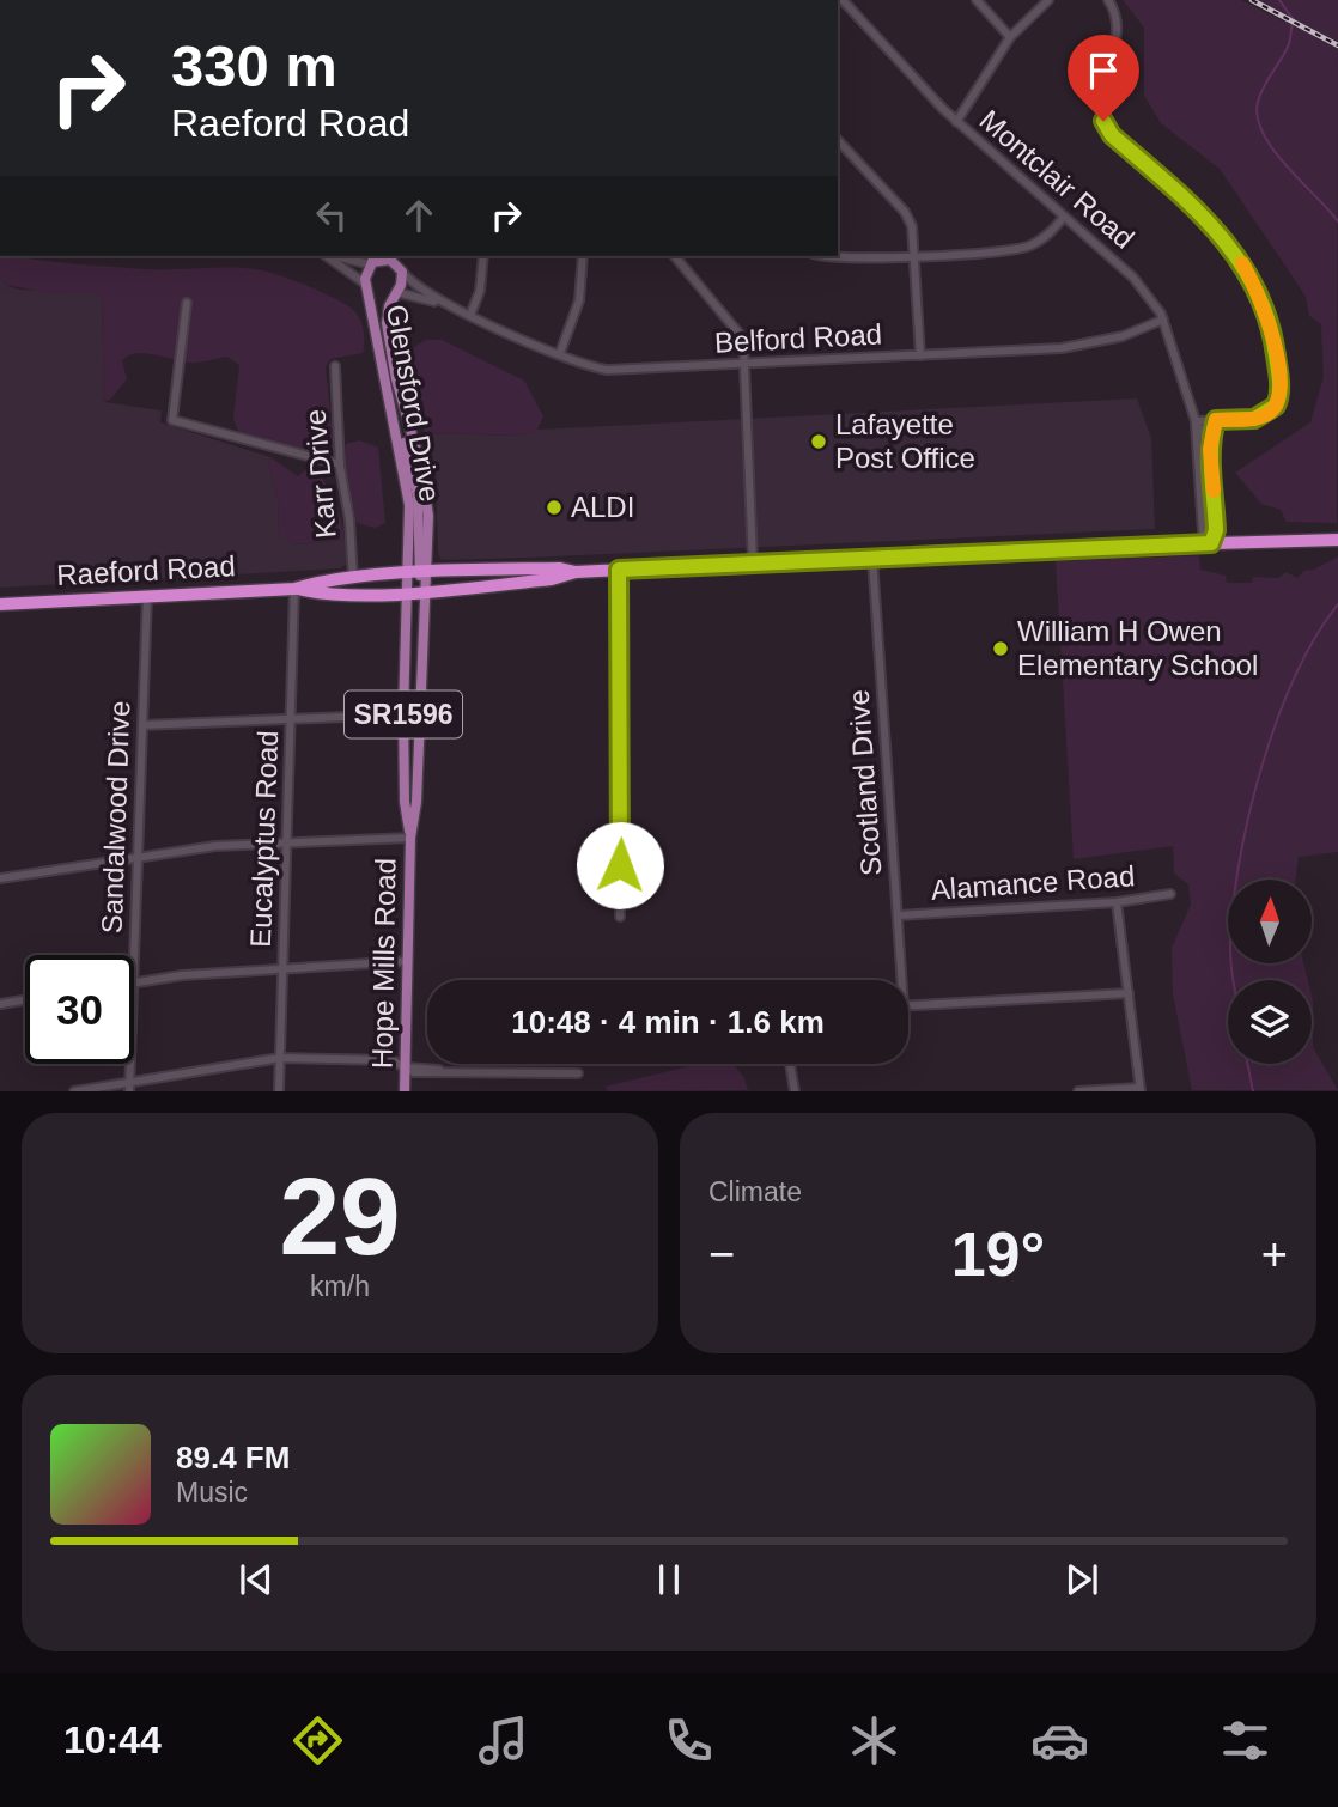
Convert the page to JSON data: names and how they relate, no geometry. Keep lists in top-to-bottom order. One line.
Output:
{"streets":{"highway":["Raeford Road"],"main road":["Glensford Drive","SR1596","Hope Mills Road"],"street":["Montclair Road","Belford Road","Karr Drive","Scotland Drive","Sandalwood Drive","Eucalyptus Road","Alamance Road"]},"crossings":[["Montclair Road","Belford Road"],["Montclair Road","Raeford Road"],["Belford Road","Glensford Drive"],["Glensford Drive","Raeford Road"],["Glensford Drive","Hope Mills Road"],["Karr Drive","Raeford Road"],["Raeford Road","Scotland Drive"],["Raeford Road","Sandalwood Drive"],["Raeford Road","Eucalyptus Road"],["Raeford Road","Hope Mills Road"],["Scotland Drive","Alamance Road"]],"places":["Lafayette Post Office","ALDI","William H Owen Elementary School"],"north":"top","page":{"turn":["330 m","Raeford Road"],"limit":"30","trip":"10:48 · 4 min · 1.6 km","tile":[["29","km/h"],"Climate"],"heat":["−","19°","+"],"song":["89.4 FM","Music"],"tabs":"10:44"}}
